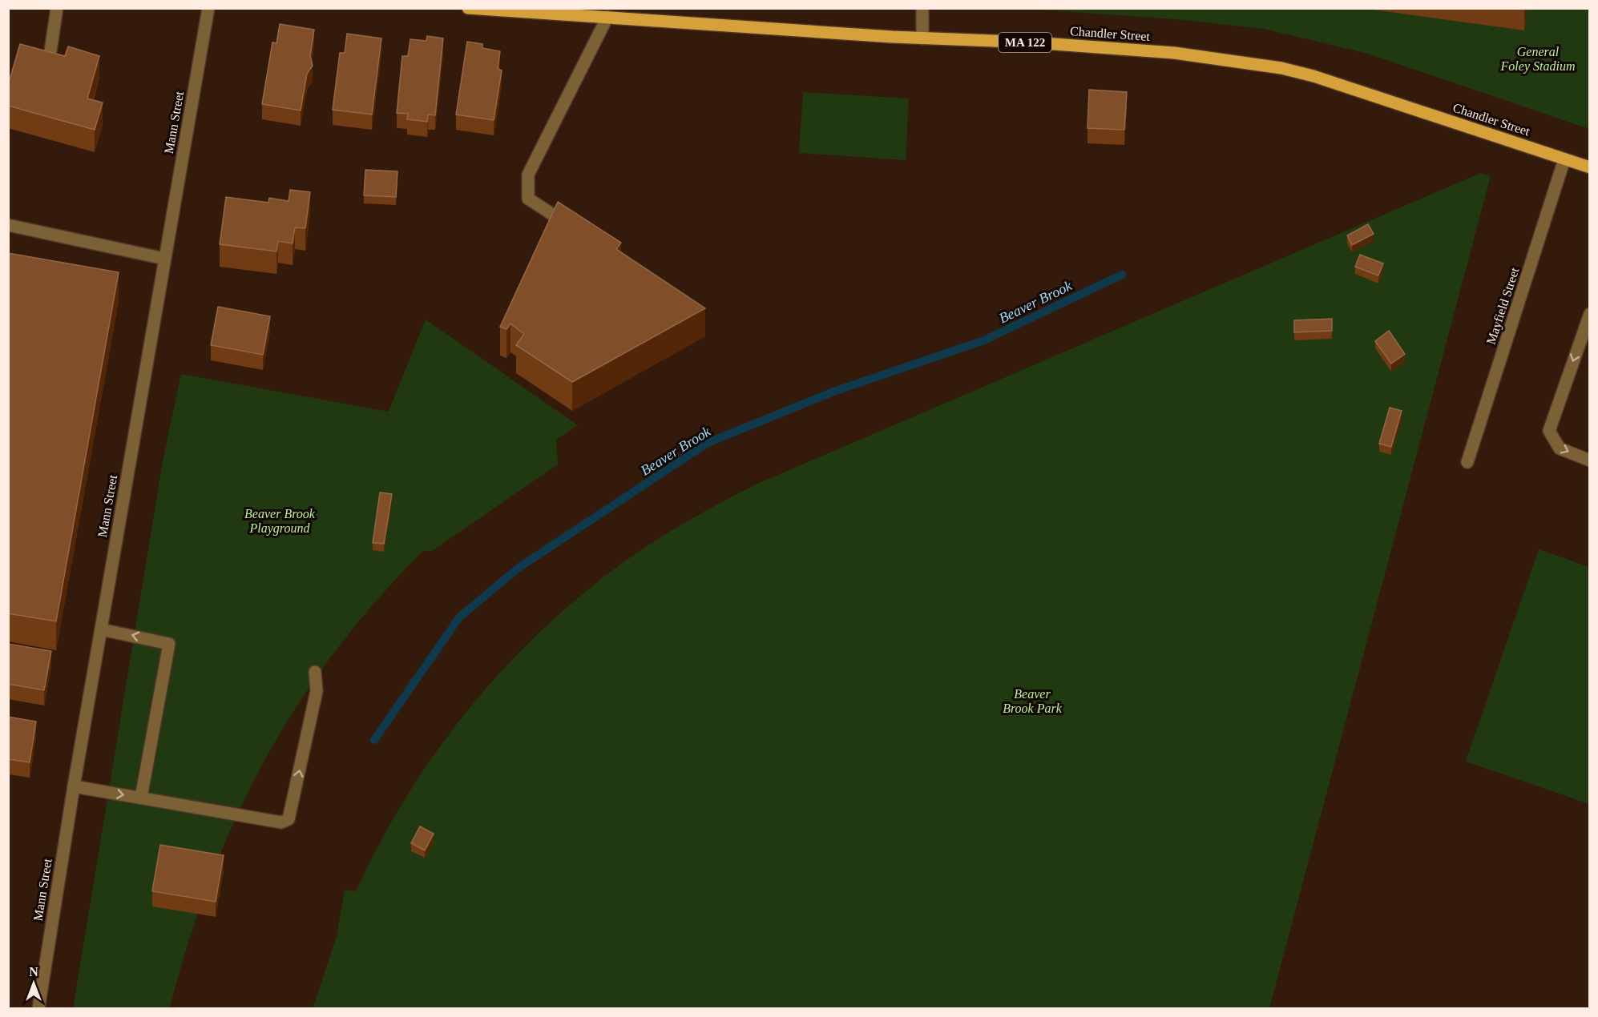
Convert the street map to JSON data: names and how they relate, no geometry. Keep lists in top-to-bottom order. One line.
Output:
{"streets":{"main road":["Chandler Street","MA 122"],"street":["Mann Street","Mayfield Street"]},"crossings":[["Chandler Street","Mayfield Street"]],"water":["Beaver Brook"],"parks":["General Foley Stadium","Beaver Brook Playground","Beaver Brook Park"],"north":"top"}
